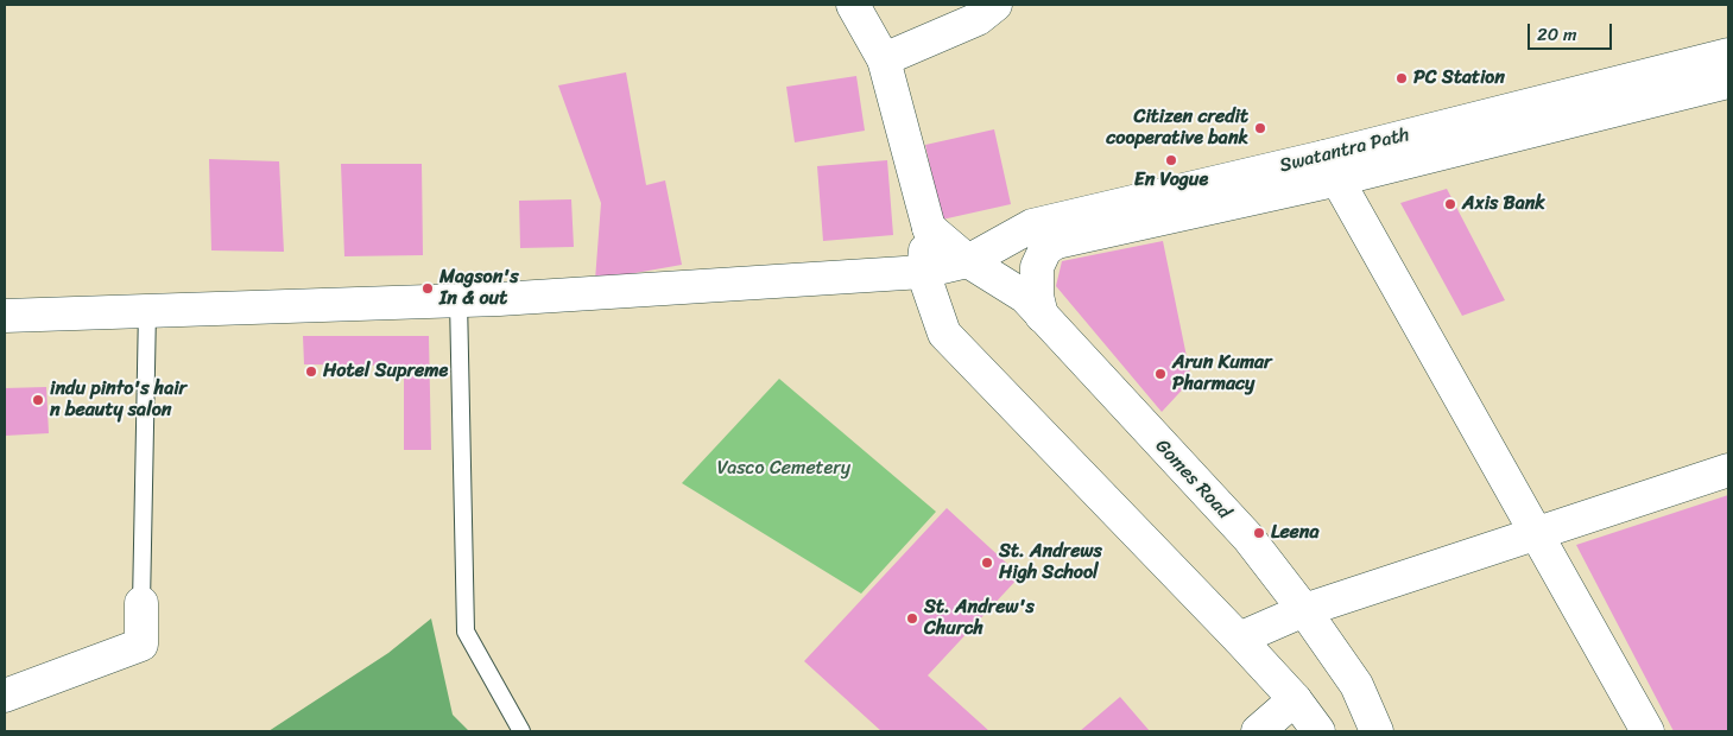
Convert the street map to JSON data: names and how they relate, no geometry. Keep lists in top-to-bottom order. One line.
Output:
{"streets":{"street":["Swatantra Path","Gomes Road"]},"crossings":[["Swatantra Path","Gomes Road"]],"parks":["Vasco Cemetery"],"places":["PC Station","Citizen credit cooperative bank","En Vogue","Axis Bank","Magson's In & out","Hotel Supreme","Arun Kumar Pharmacy","indu pinto's hair n beauty salon","Leena","St. Andrews High School","St. Andrew's Church"],"scale_bar":"20 m"}
